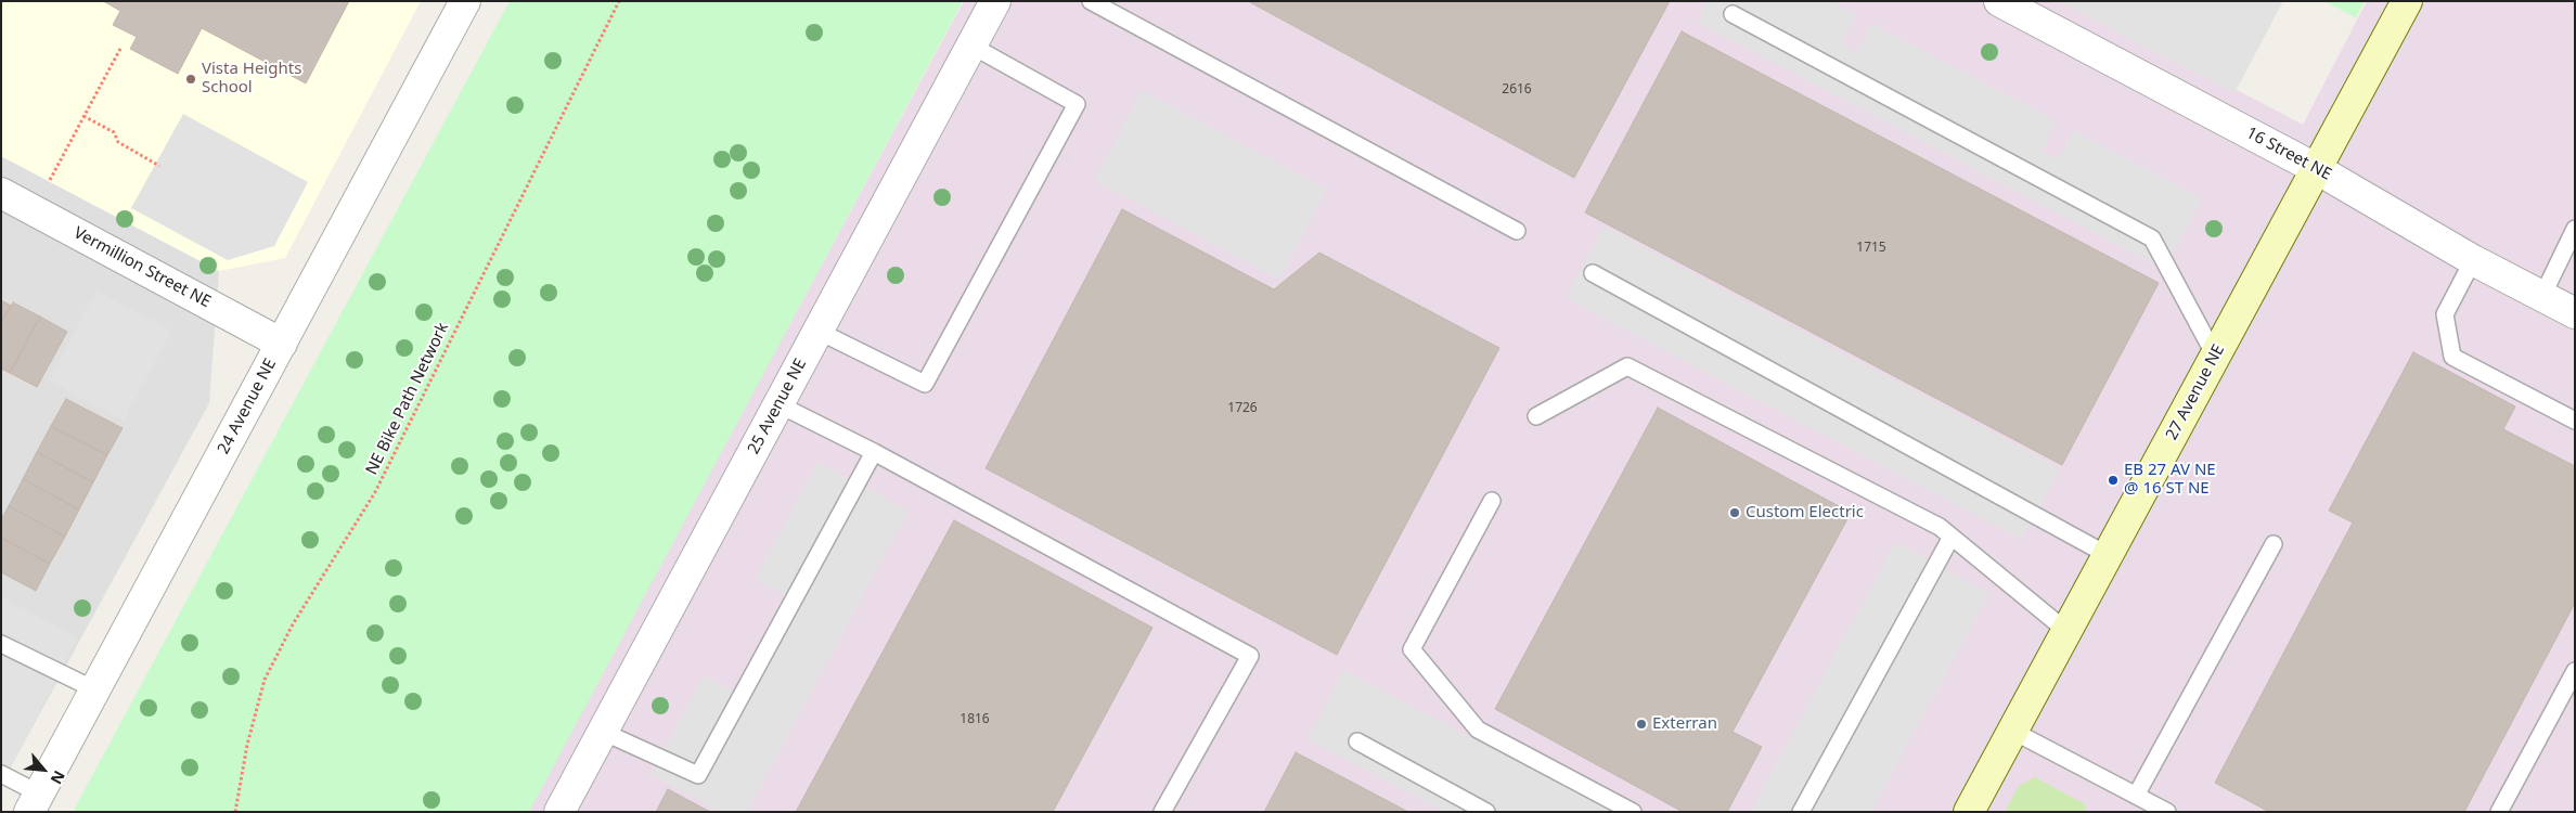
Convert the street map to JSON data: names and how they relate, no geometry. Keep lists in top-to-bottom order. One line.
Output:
{"streets":{"street":["16 Street NE","Vermillion Street NE","27 Avenue NE","24 Avenue NE","25 Avenue NE"],"path":["NE Bike Path Network"]},"crossings":[["16 Street NE","27 Avenue NE"],["Vermillion Street NE","24 Avenue NE"]],"places":["Vista Heights School","EB 27 AV NE @ 16 ST NE","Custom Electric","Exterran"],"house_numbers":["2616","1715","1726","1816"],"north":"bottom right"}
